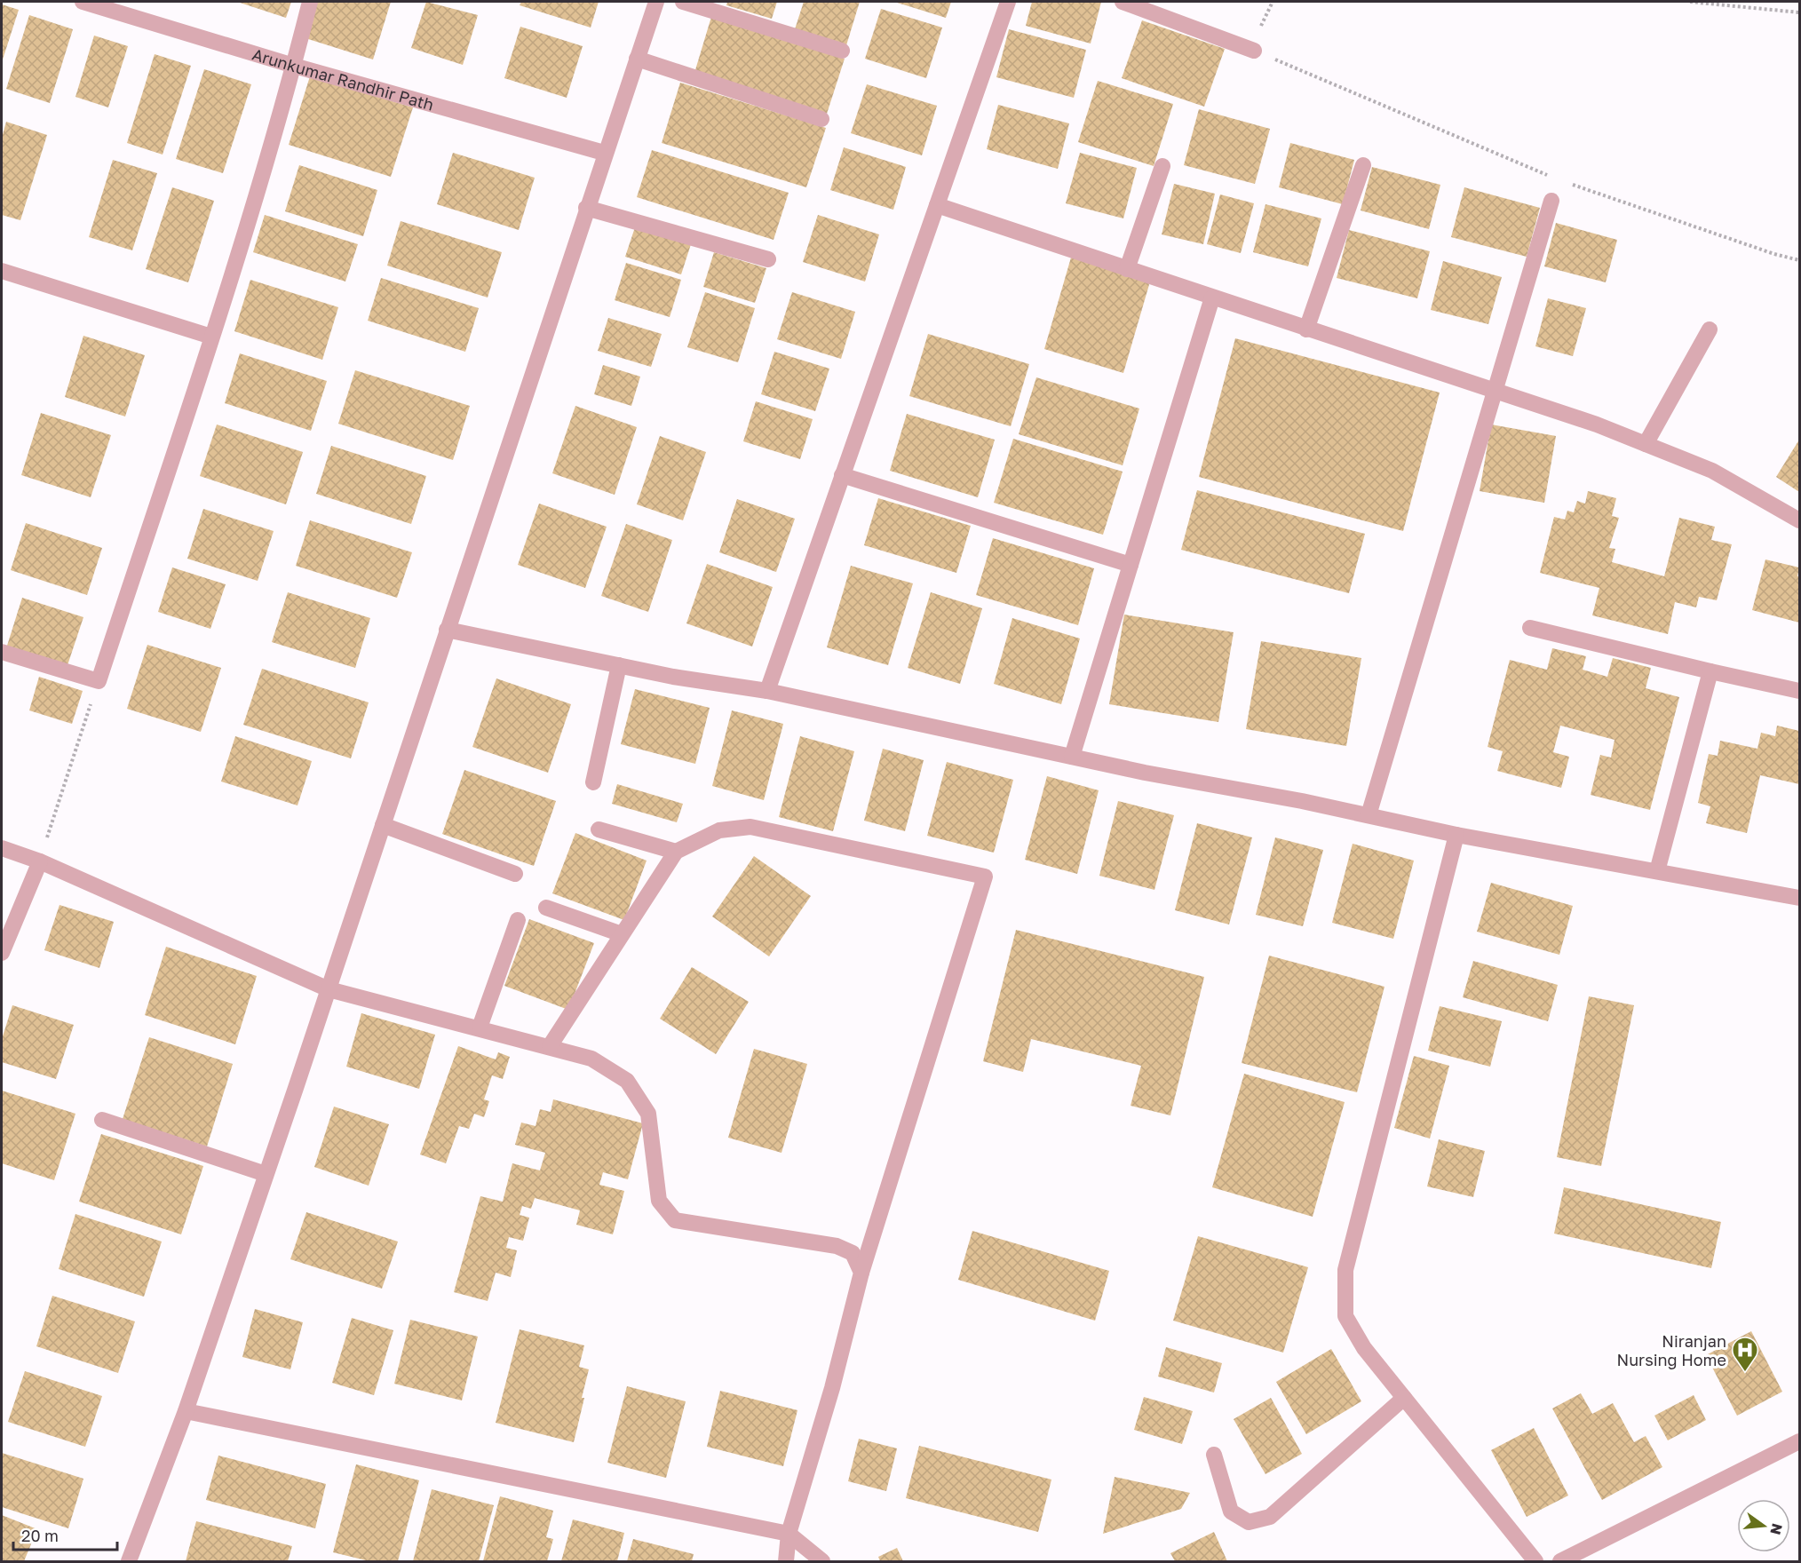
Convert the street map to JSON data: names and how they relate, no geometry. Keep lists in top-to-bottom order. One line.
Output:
{"streets":{"street":["Arunkumar Randhir Path"]},"places":{"hospital":["Niranjan Nursing Home"]},"scale_bar":"20 m","north":"right"}
